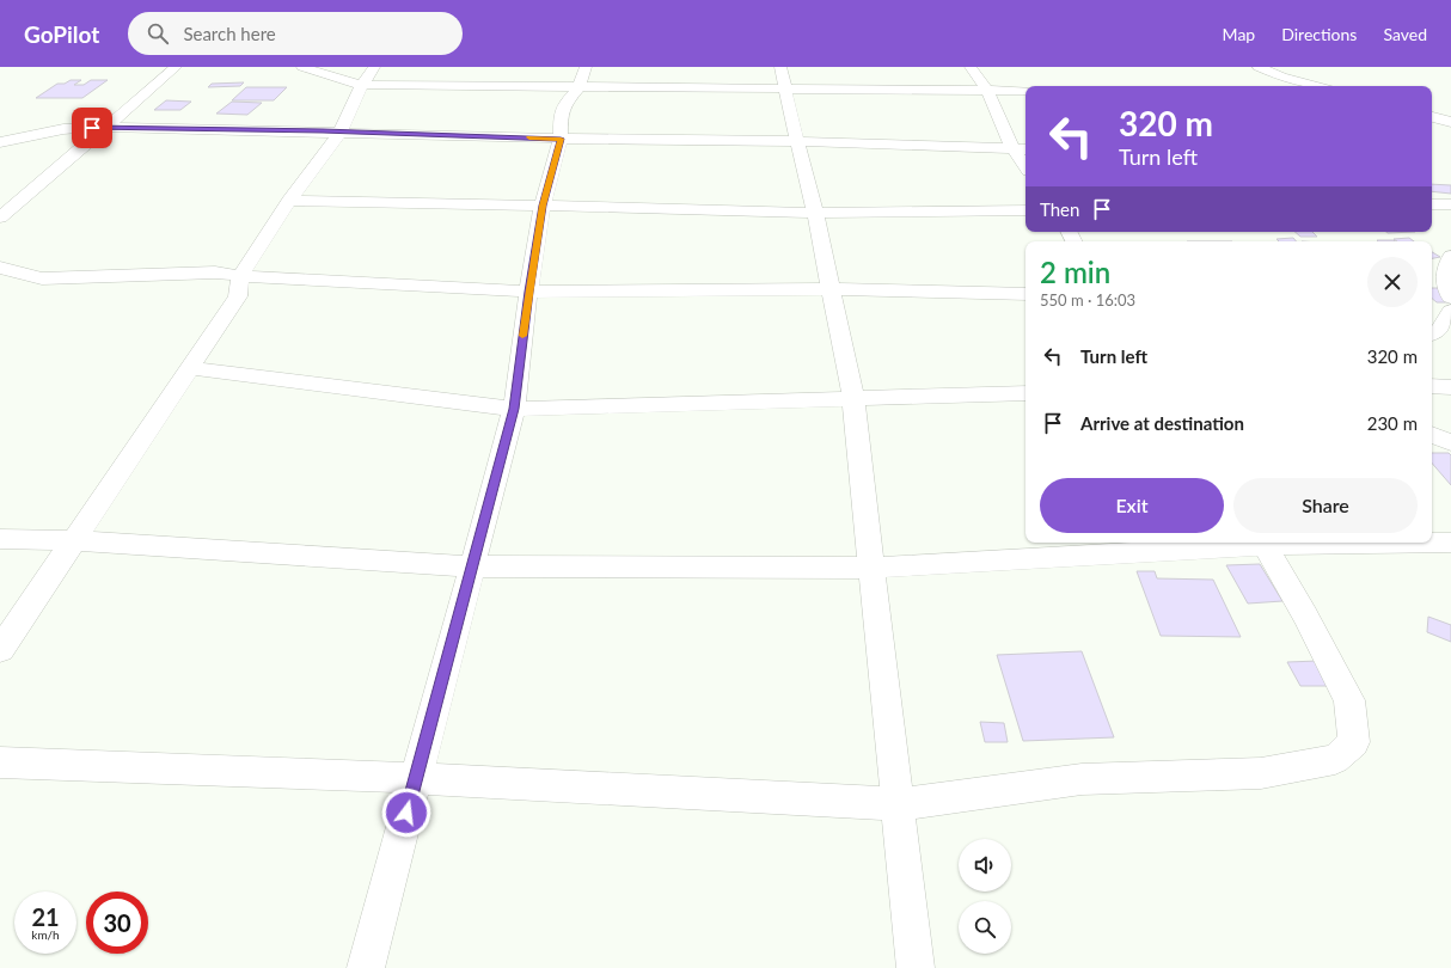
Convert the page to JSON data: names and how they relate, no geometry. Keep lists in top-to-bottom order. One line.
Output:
{"page":{"header":"GoPilot","search":"Search here","nav":["Map","Directions","Saved"],"turn":["320 m","Turn left"],"then":"Then","heading":["2 min","550 m · 16:03"],"list":[{"name":"Turn left","value":"320 m"},{"name":"Arrive at destination","value":"230 m"}],"buttons":["Exit","Share"],"speed":"21 km/h","limit":"30"}}
